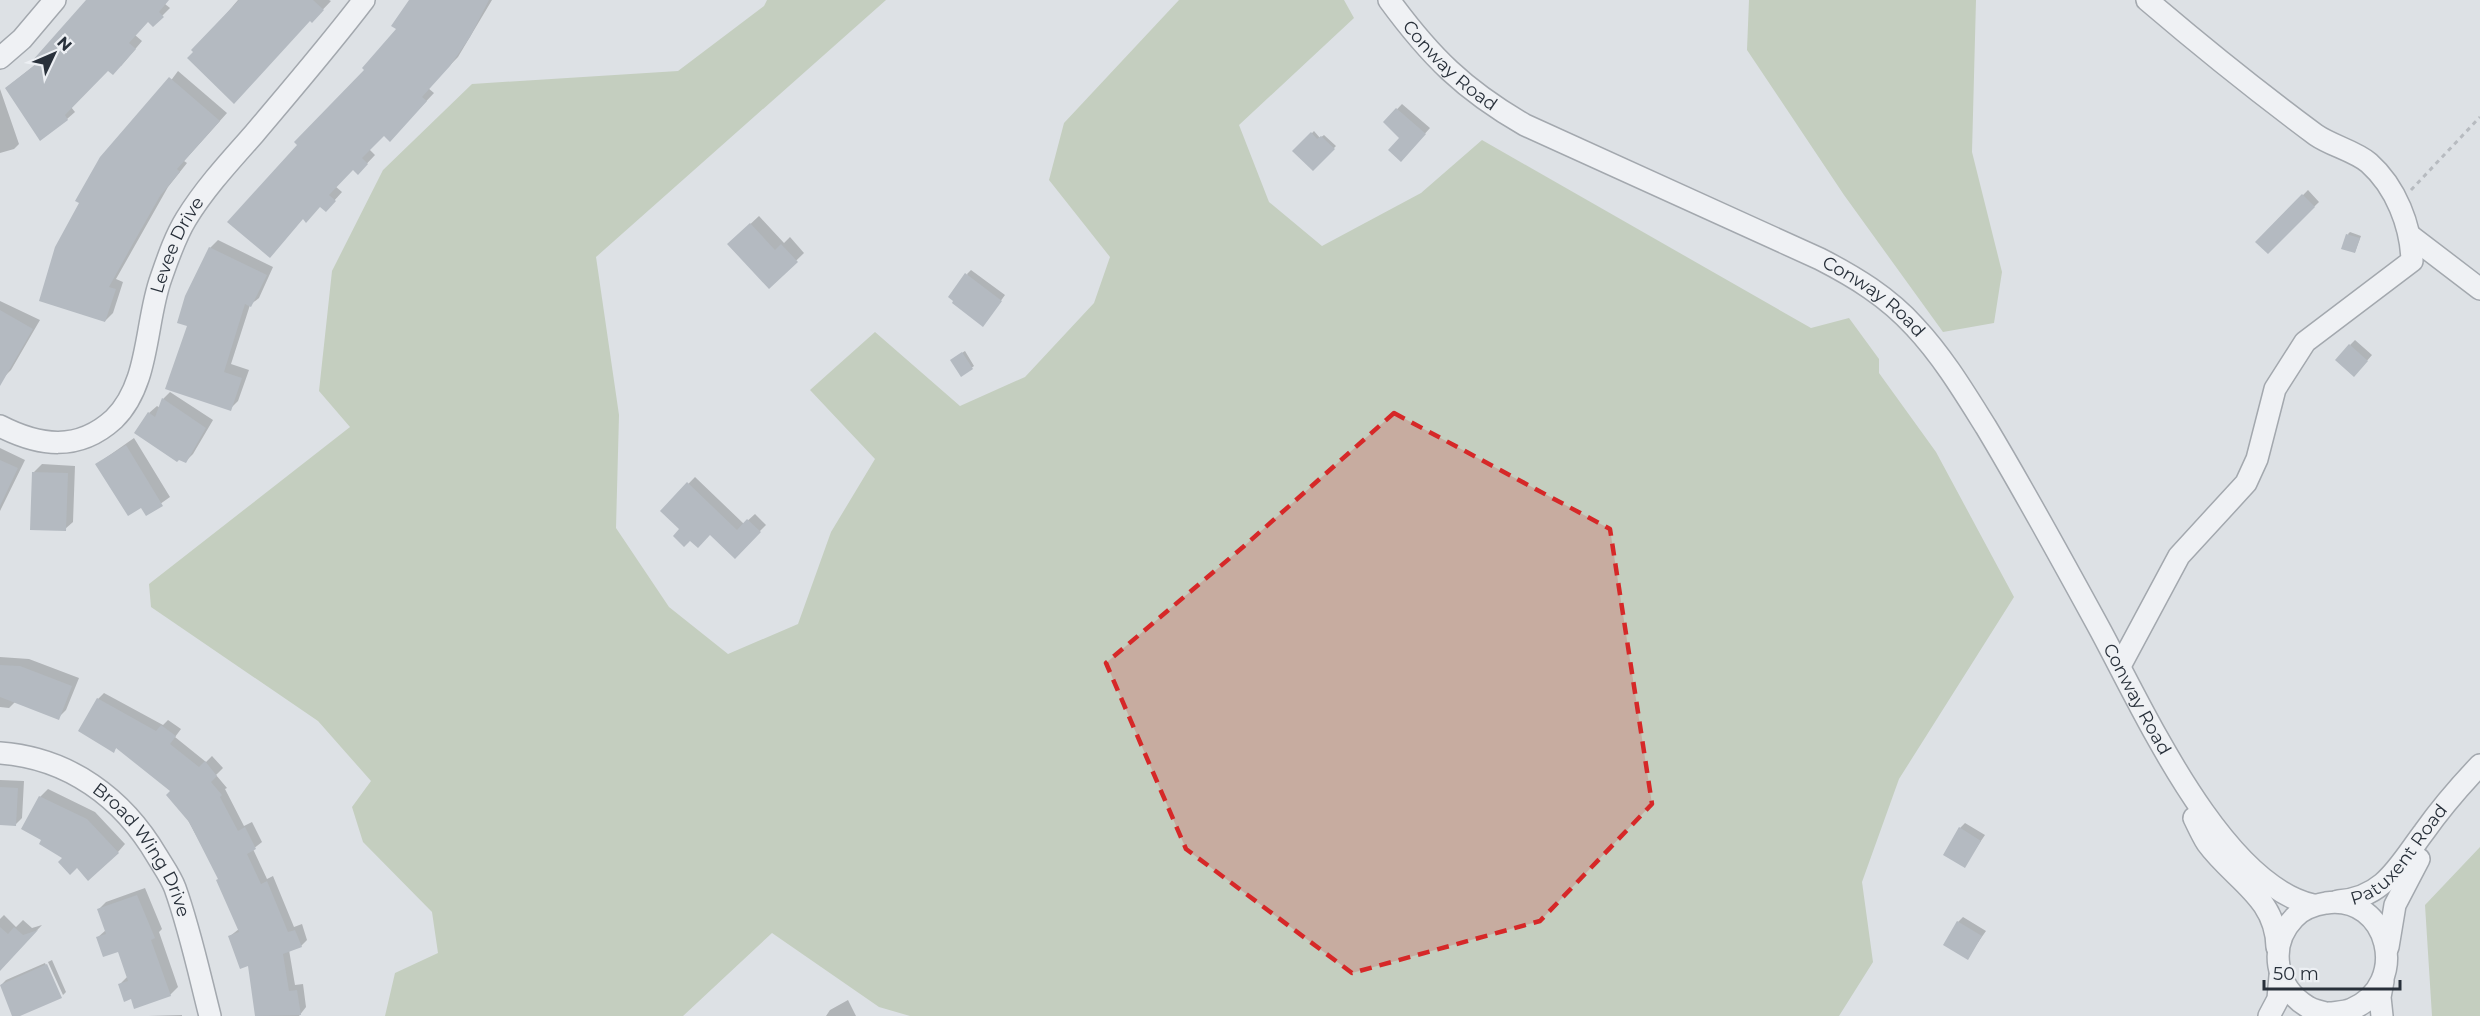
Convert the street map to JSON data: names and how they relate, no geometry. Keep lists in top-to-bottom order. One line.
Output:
{"streets":{"street":["Conway Road","Levee Drive","Patuxent Road","Broad Wing Drive"]},"crossings":[["Conway Road","Patuxent Road"]],"scale_bar":"50 m","north":"top right"}
